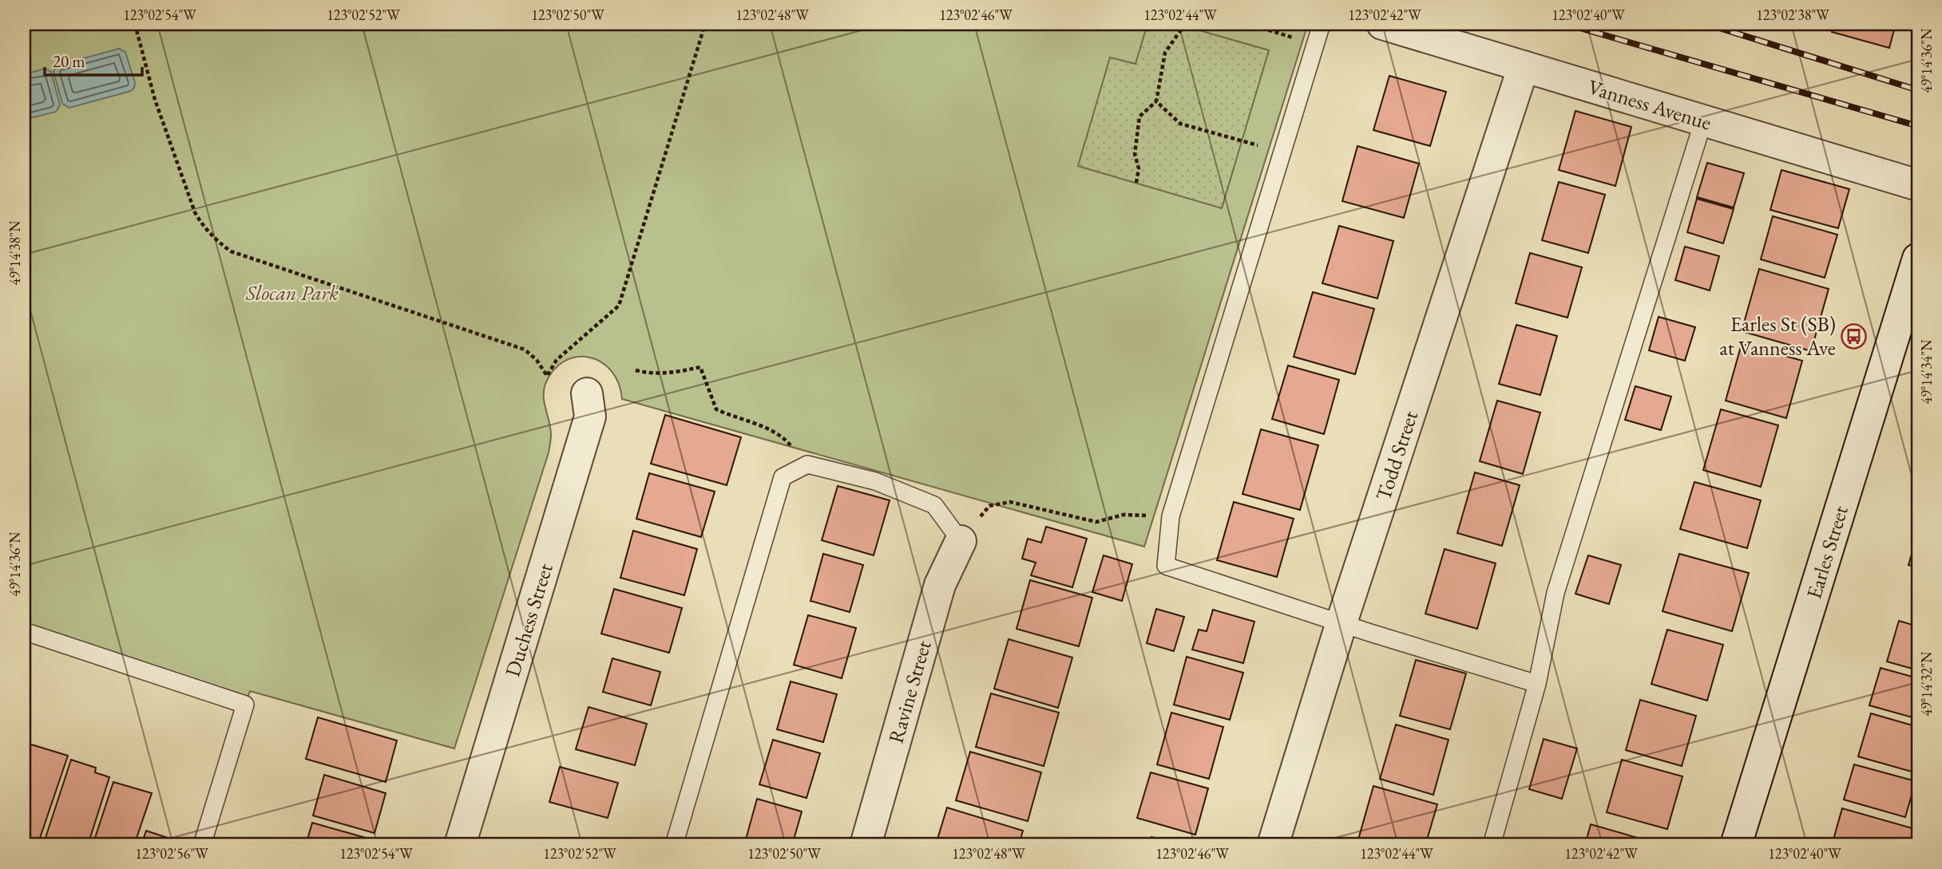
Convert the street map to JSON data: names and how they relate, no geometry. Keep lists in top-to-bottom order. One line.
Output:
{"streets":{"street":["Vanness Avenue","Todd Street","Earles Street","Duchess Street","Ravine Street"]},"crossings":[["Vanness Avenue","Todd Street"]],"parks":["Slocan Park"],"places":{"bus stop":["Earles St (SB) at Vanness Ave"]},"scale_bar":"20 m","coordinates":["123°02'54\"W","123°02'52\"W","123°02'50\"W","123°02'48\"W","123°02'46\"W","123°02'44\"W","123°02'42\"W","123°02'40\"W","123°02'38\"W","49°14'36\"N","49°14'38\"N","49°14'34\"N","49°14'32\"N","123°02'56\"W"]}
